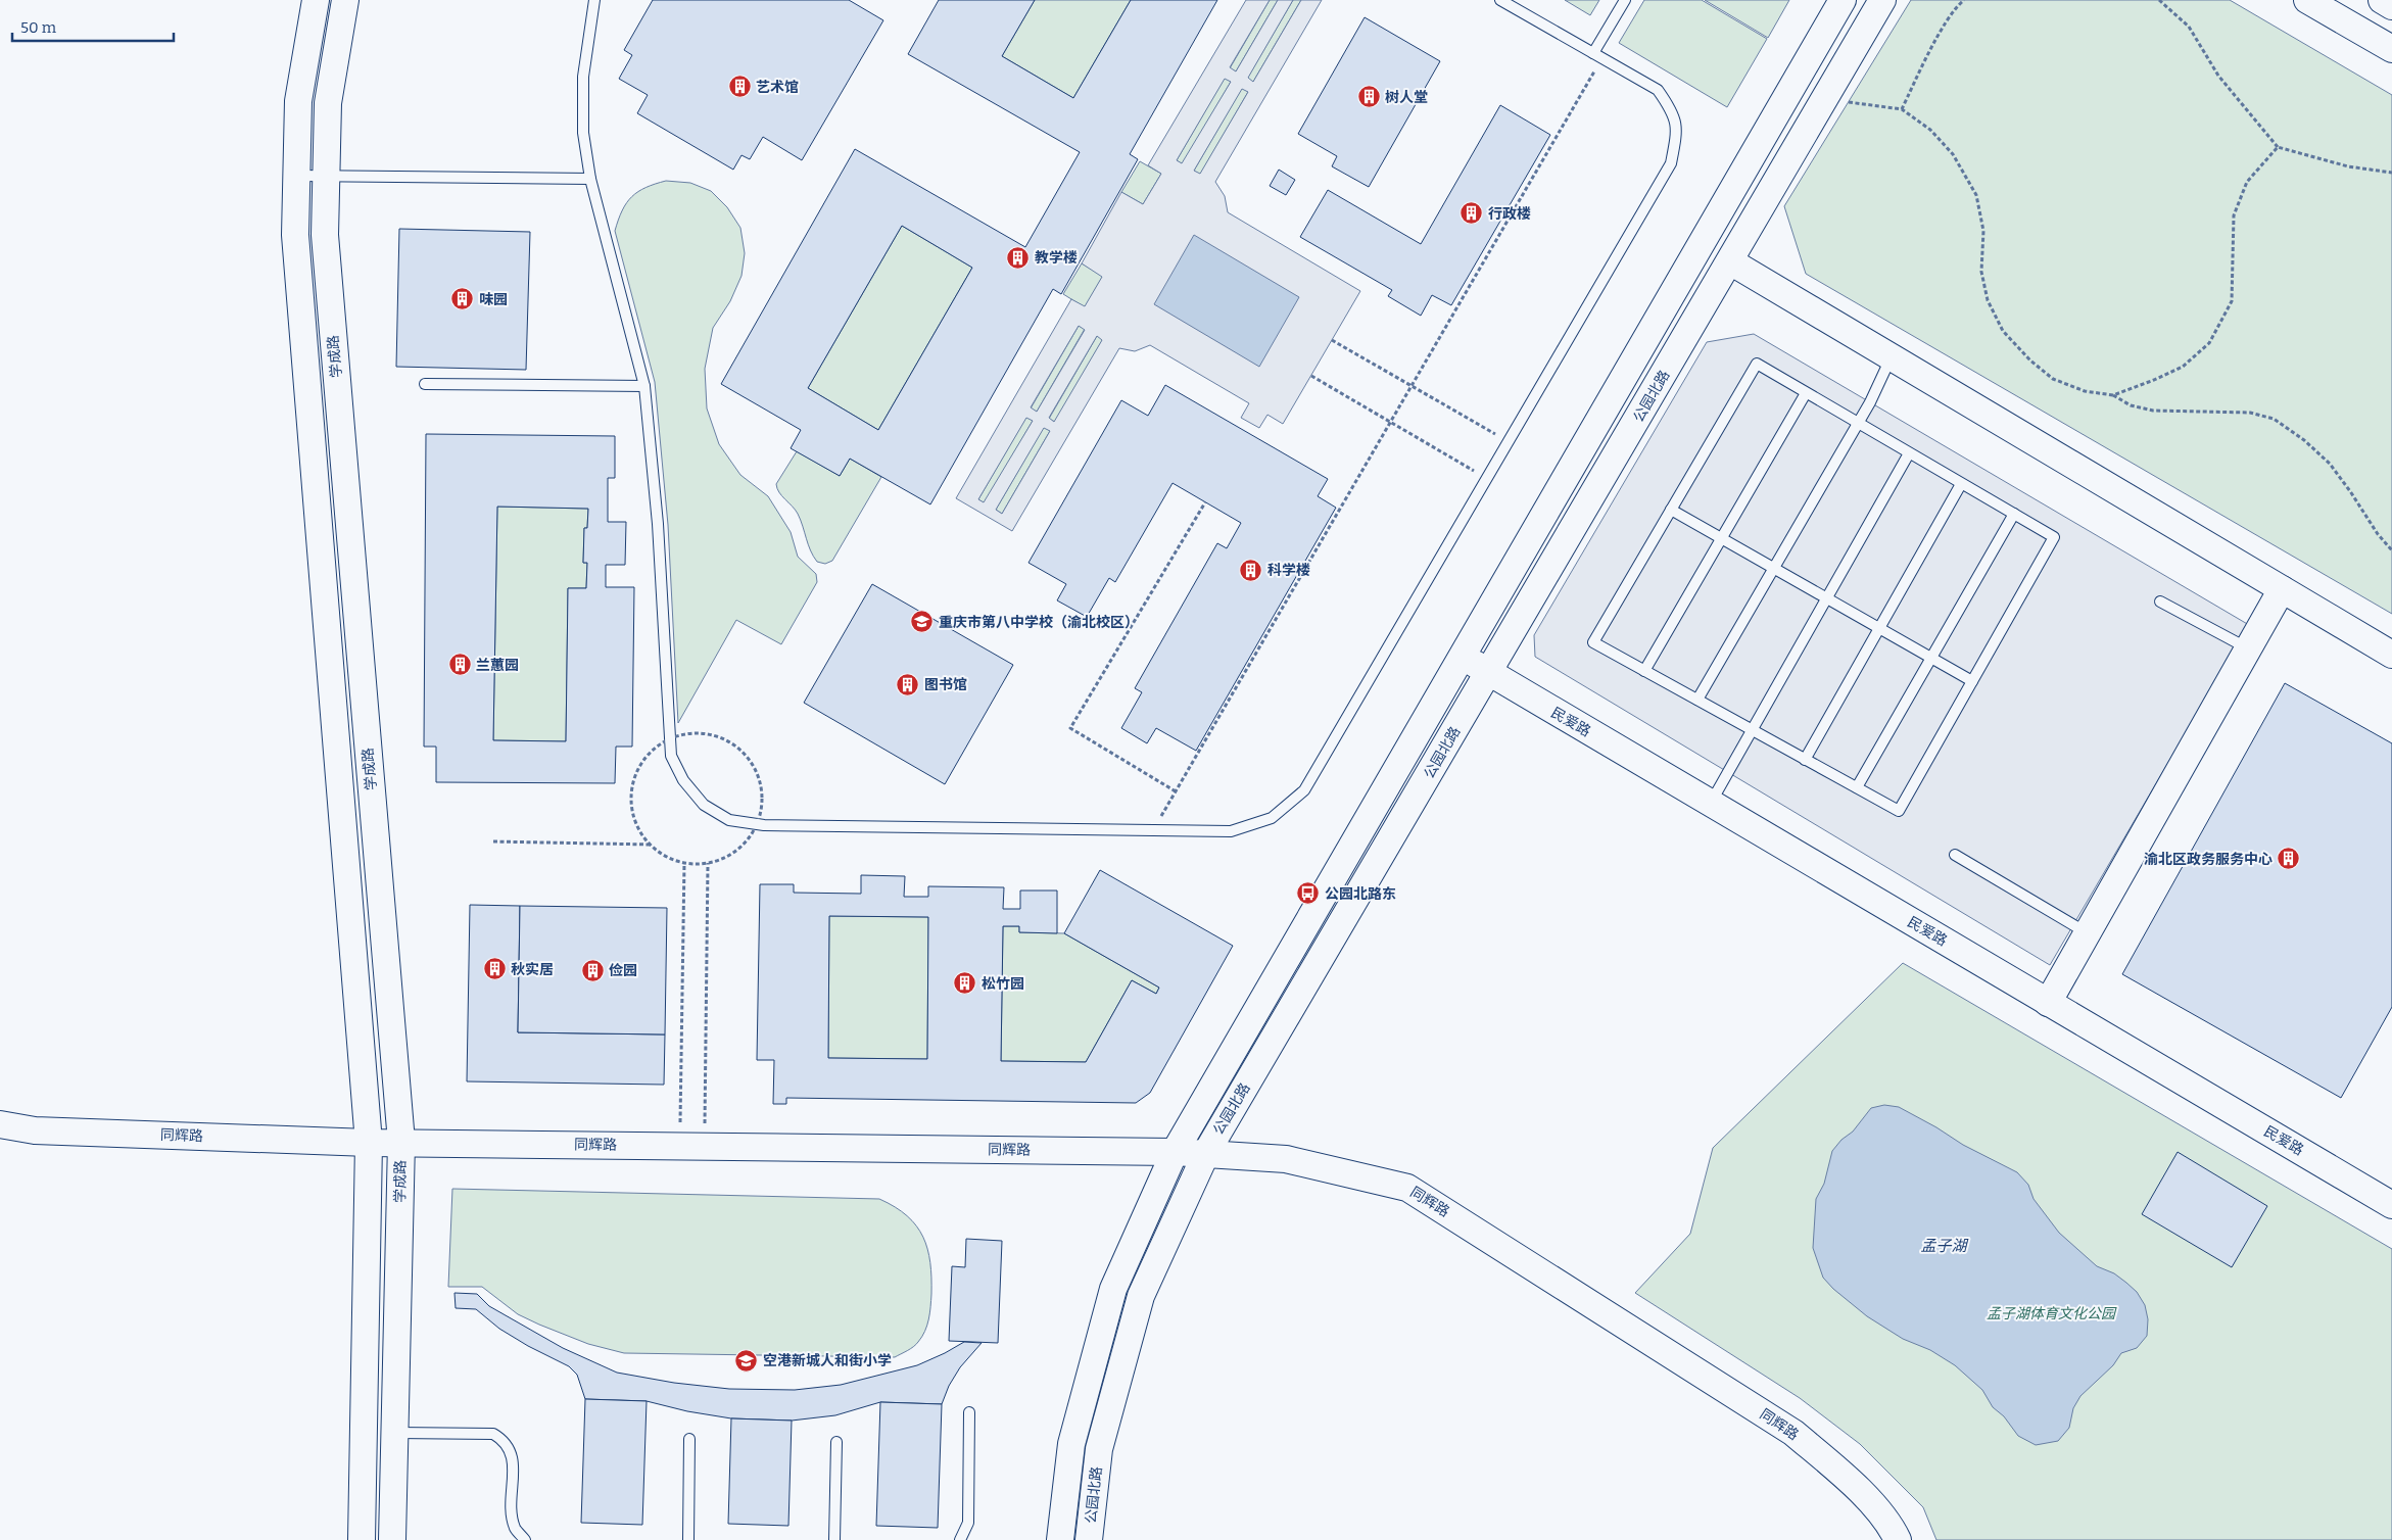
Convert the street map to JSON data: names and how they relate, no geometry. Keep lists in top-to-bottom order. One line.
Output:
{"streets":{"main road":["学成路","公园北路","民爱路","同辉路"]},"crossings":[["学成路","同辉路"],["公园北路","民爱路"],["公园北路","同辉路"]],"water":["孟子湖"],"parks":["孟子湖体育文化公园"],"places":{"building":["艺术馆","树人堂","行政楼","教学楼","味园","科学楼","兰蕙园","图书馆","渝北区政务服务中心","秋实居","俭园","松竹园"],"school or university":["重庆市第八中学校（渝北校区）","空港新城人和街小学"],"bus stop":["公园北路东"]},"scale_bar":"50 m"}
